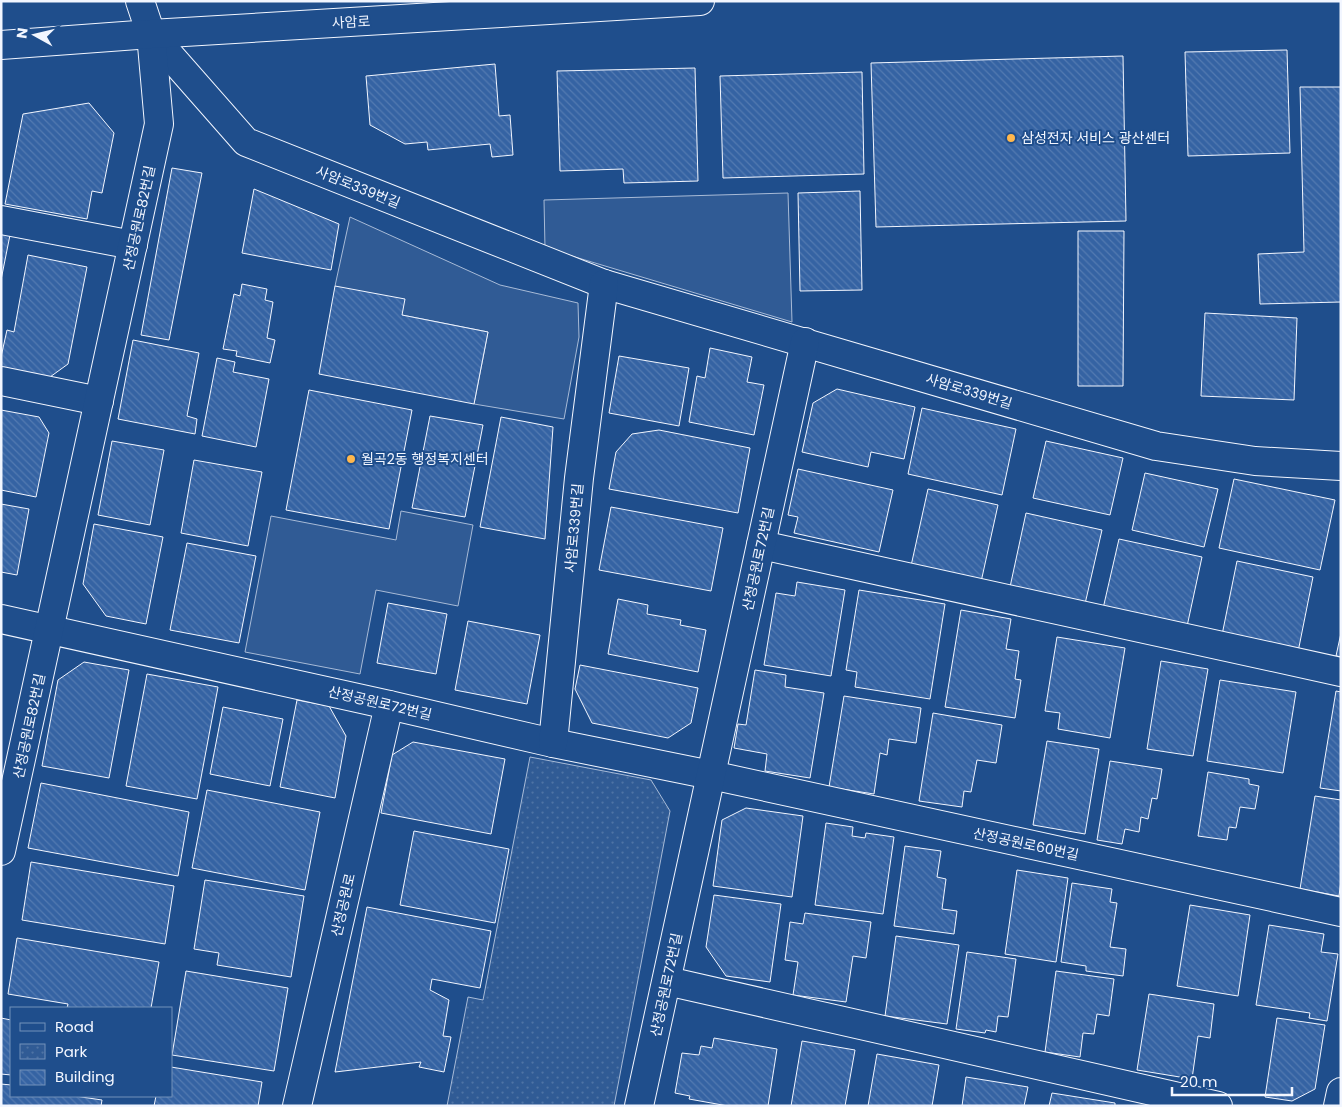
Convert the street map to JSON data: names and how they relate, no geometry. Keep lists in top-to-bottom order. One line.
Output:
{"streets":{"street":["사암로","사암로339번길","산정공원로82번길","산정공원로72번길","산정공원로60번길","산정공원로"]},"crossings":[["사암로","사암로339번길"],["사암로","산정공원로82번길"],["사암로339번길","산정공원로82번길"],["사암로339번길","산정공원로72번길"],["산정공원로82번길","산정공원로72번길"],["산정공원로72번길","산정공원로60번길"],["산정공원로72번길","산정공원로"]],"places":["삼성전자 서비스 광산센터","월곡2동 행정복지센터"],"legend":["Road","Park","Building"],"scale_bar":"20 m","north":"left"}
